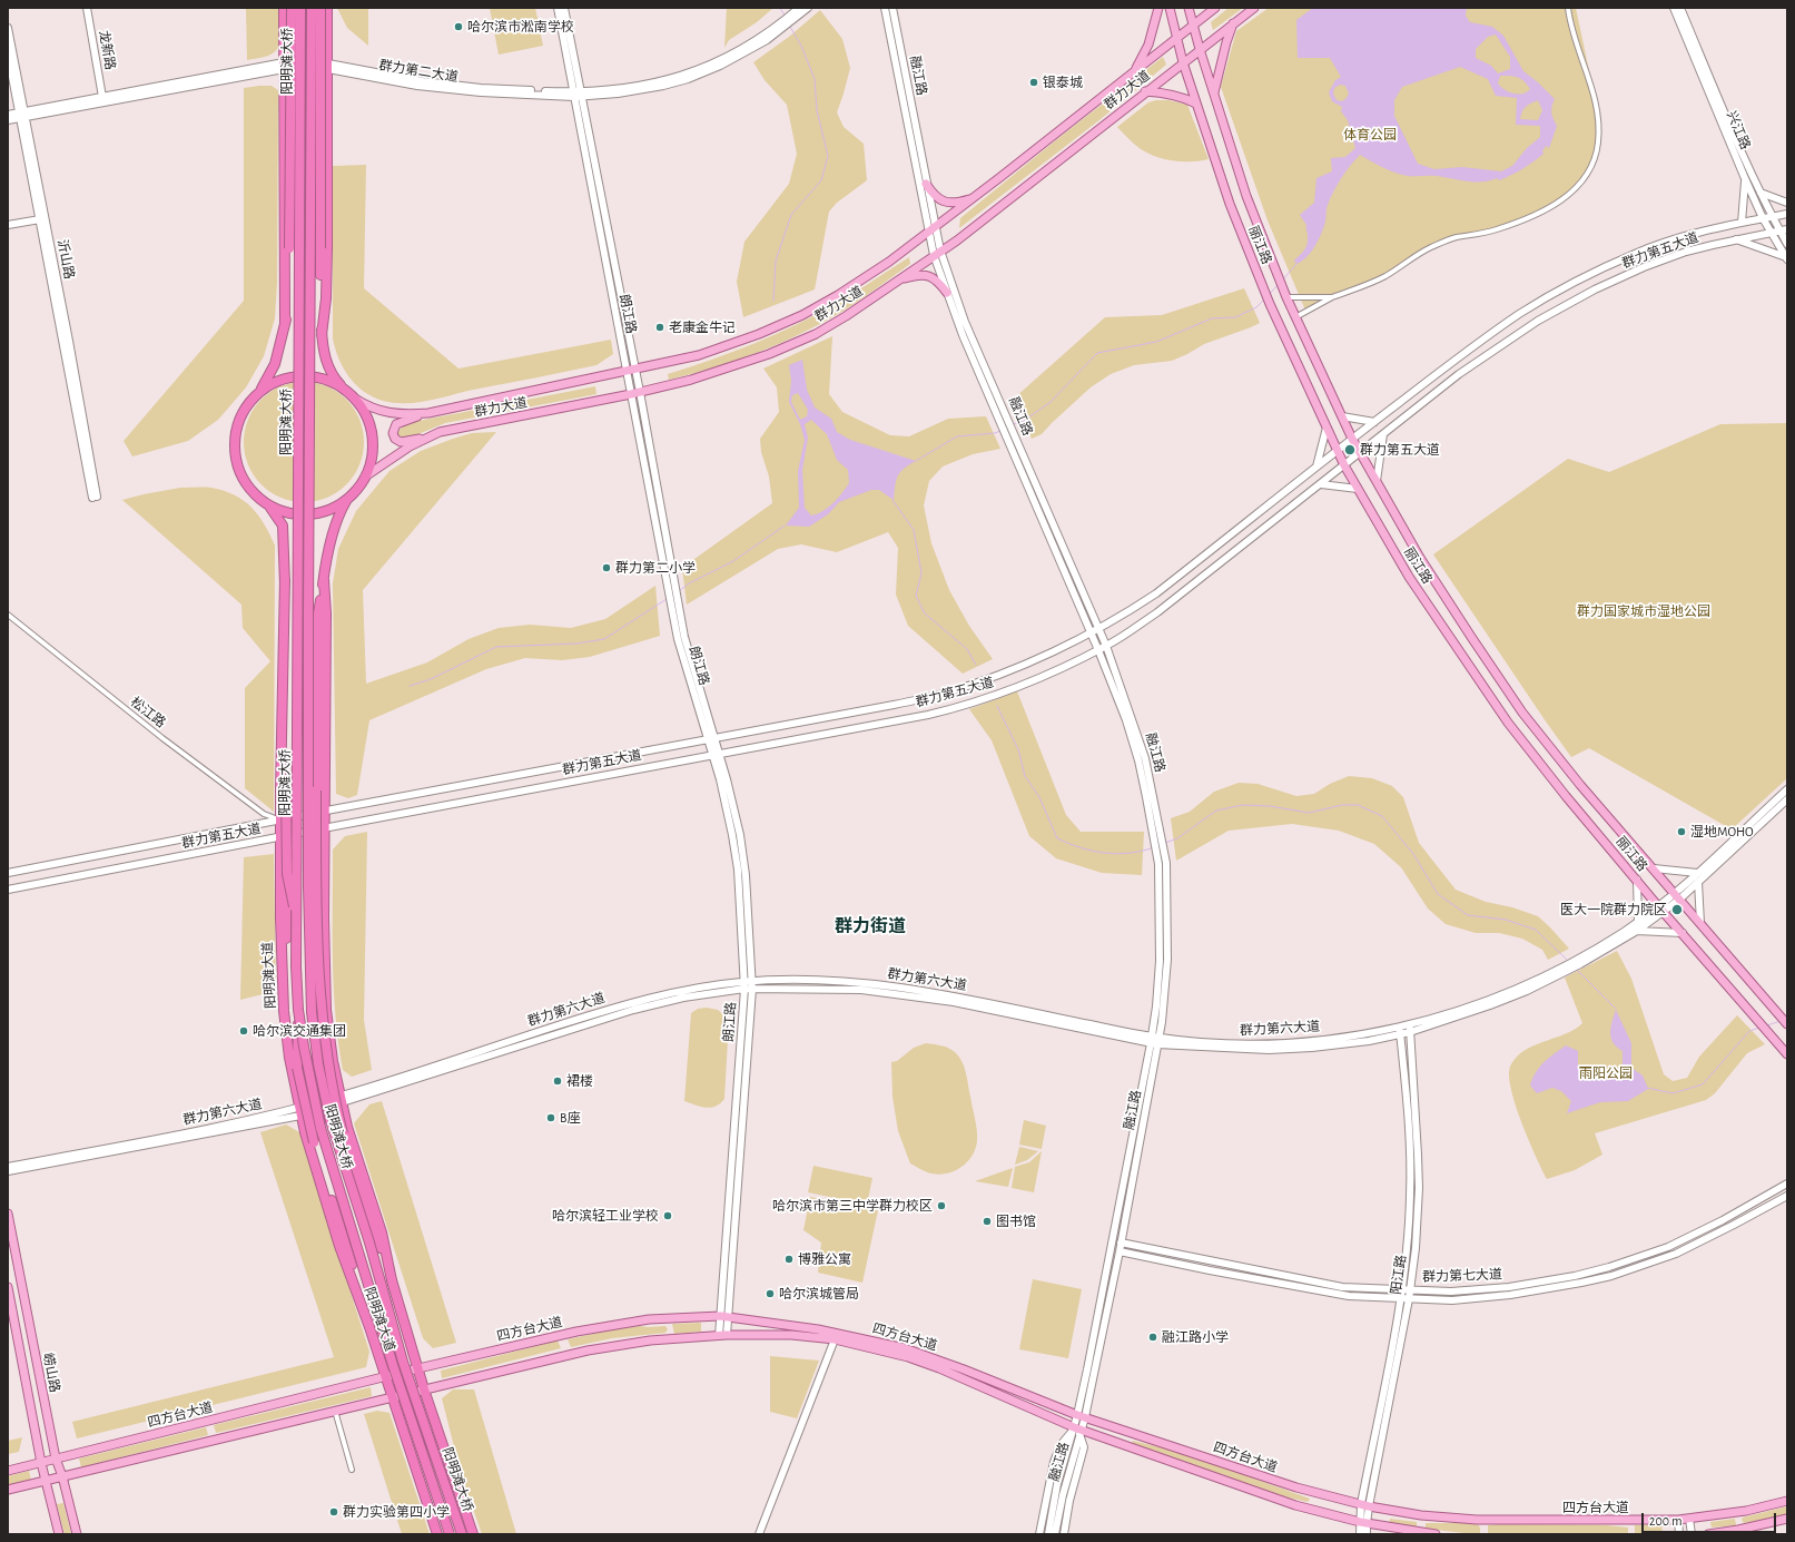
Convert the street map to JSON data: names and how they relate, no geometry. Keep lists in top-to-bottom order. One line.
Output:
{"streets":{"highway":["阳明滩大桥","阳明滩大道"],"main road":["龙新路","群力第二大道","融江路","群力大道","兴江路","丽江路","群力第五大道","沂山路","朗江路","群力第六大道","阳江路","群力第七大道","四方台大道","崂山路"],"street":["松江路"]},"crossings":[["龙新路","群力第二大道"],["群力第二大道","沂山路"],["群力第二大道","朗江路"],["融江路","群力大道"],["融江路","群力第五大道"],["融江路","群力第六大道"],["融江路","群力第七大道"],["融江路","四方台大道"],["群力大道","丽江路"],["群力大道","朗江路"],["兴江路","群力第五大道"],["丽江路","群力第五大道"],["丽江路","群力第六大道"],["群力第五大道","朗江路"],["群力第五大道","松江路"],["群力第五大道","阳明滩大道"],["朗江路","群力第六大道"],["朗江路","四方台大道"],["松江路","阳明滩大道"],["阳明滩大道","群力第六大道"],["阳明滩大道","四方台大道"],["群力第六大道","阳江路"],["阳江路","群力第七大道"],["阳江路","四方台大道"],["四方台大道","崂山路"]],"districts":["群力街道"],"parks":["体育公园","群力国家城市湿地公园","雨阳公园"],"places":["哈尔滨市淞南学校","银泰城","老康金牛记","群力第五大道","群力第二小学","湿地MOHO","医大一院群力院区","哈尔滨交通集团","裙楼","B座","哈尔滨市第三中学群力校区","哈尔滨轻工业学校","图书馆","博雅公寓","哈尔滨城管局","融江路小学","群力实验第四小学"],"scale_bar":"200 m"}
